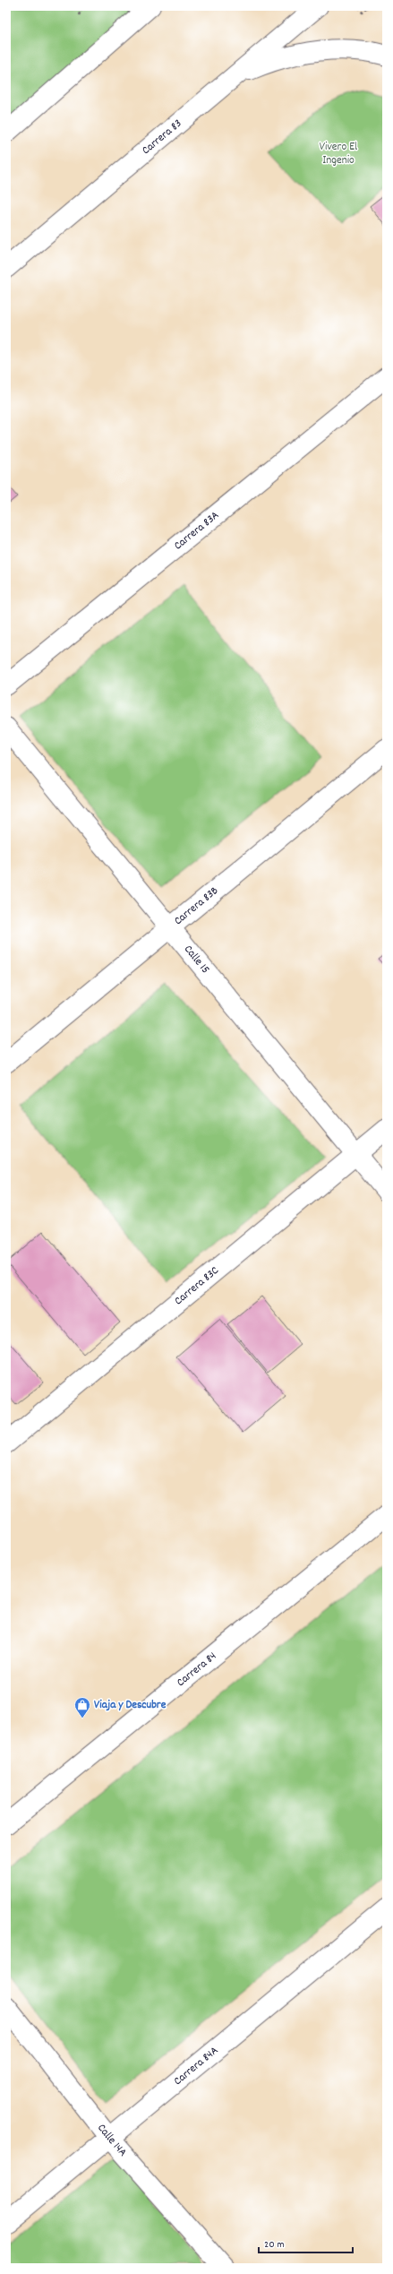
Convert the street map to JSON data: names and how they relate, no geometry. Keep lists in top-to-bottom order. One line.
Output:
{"streets":{"street":["Carrera 83","Carrera 83A","Carrera 83B","Calle 15","Carrera 83C","Carrera 84","Carrera 84A","Calle 14A"]},"crossings":[["Carrera 83B","Calle 15"],["Calle 15","Carrera 83C"],["Carrera 84A","Calle 14A"]],"parks":["Vivero El Ingenio"],"places":{"shop":["Viaja y Descubre"]},"scale_bar":"20 m"}
